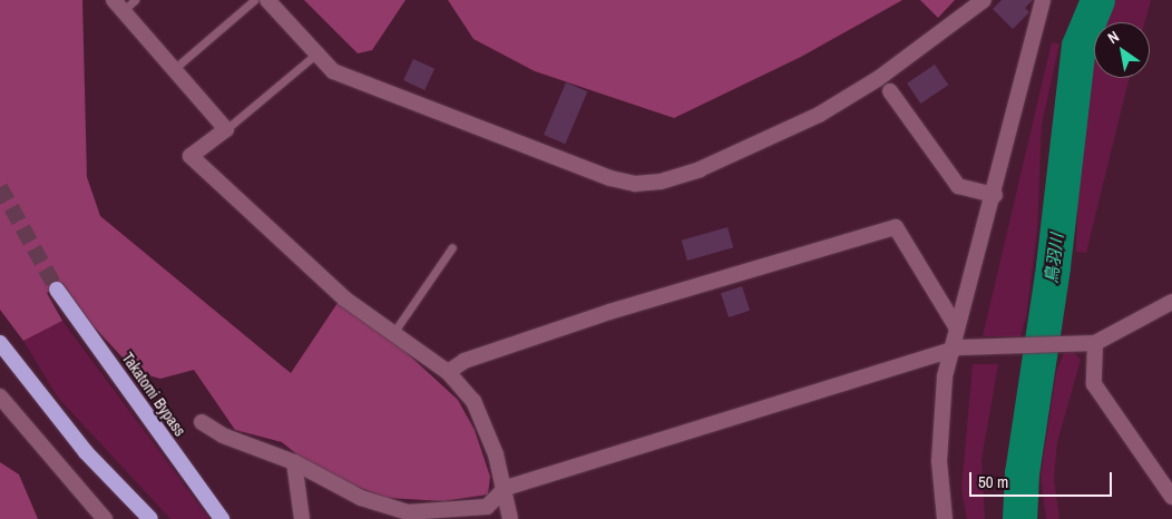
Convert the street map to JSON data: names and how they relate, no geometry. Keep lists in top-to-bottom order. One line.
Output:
{"streets":{"highway":["Takatomi Bypass"]},"water":["鳥羽川"],"scale_bar":"50 m","north":"top left"}
